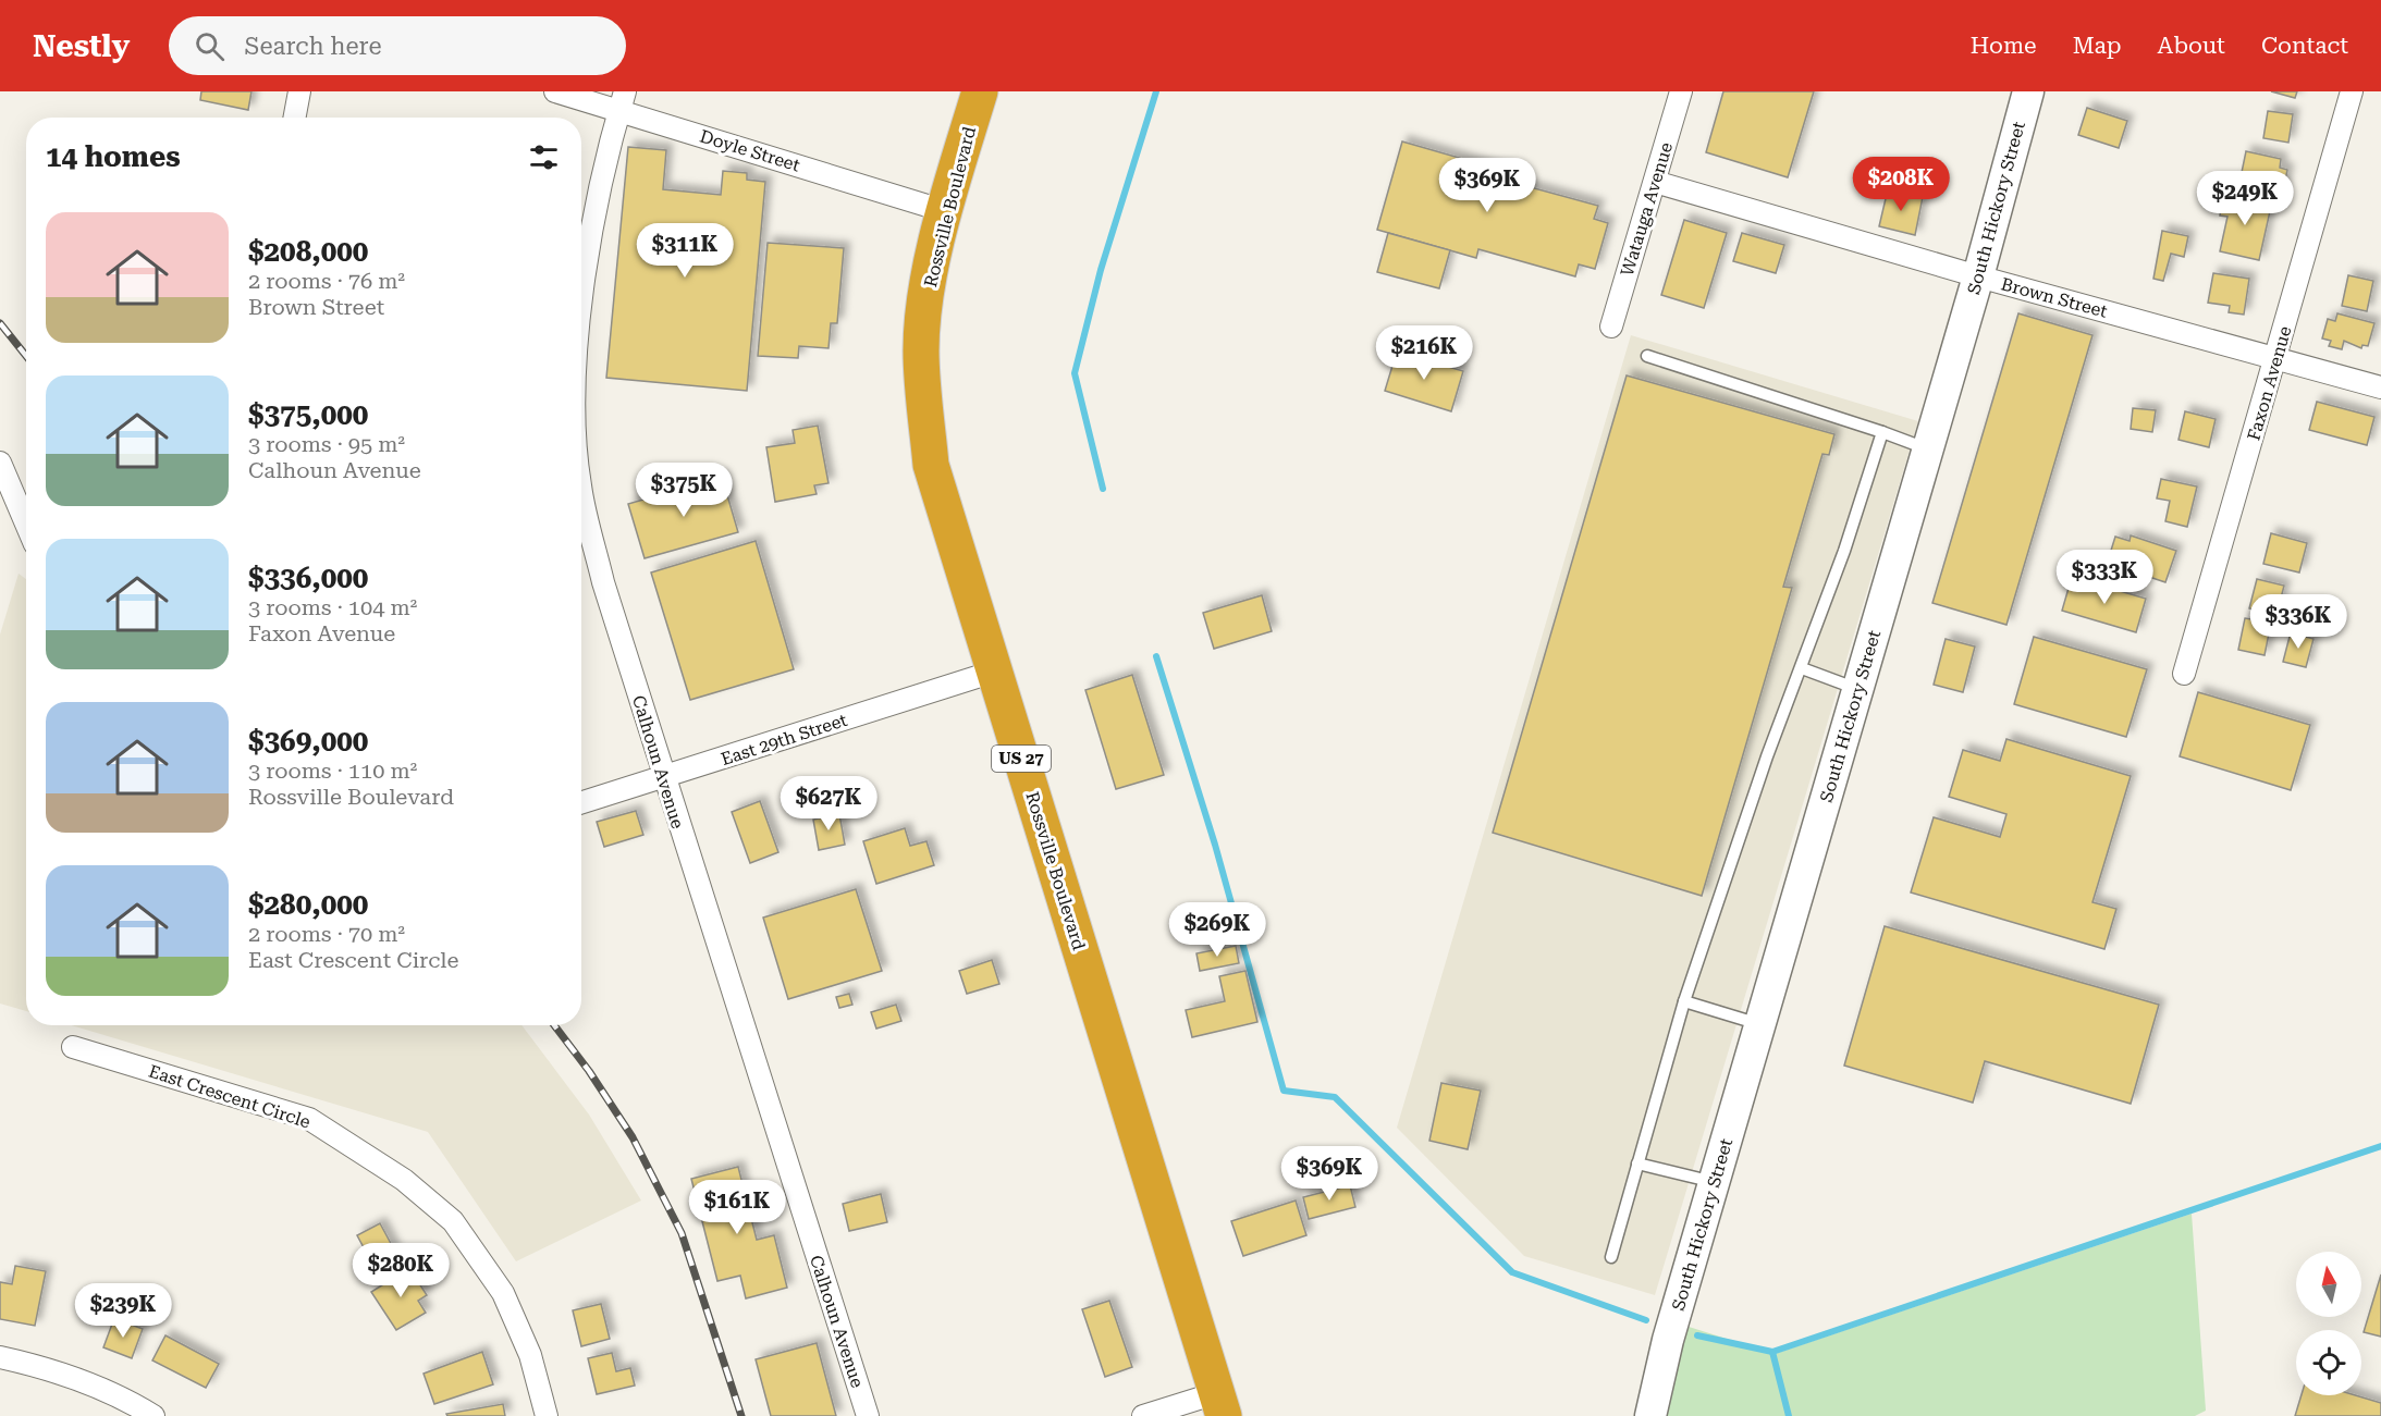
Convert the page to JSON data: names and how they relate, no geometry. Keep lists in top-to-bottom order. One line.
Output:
{"streets":{"highway":["Rossville Boulevard","US 27"],"street":["Doyle Street","South Hickory Street","Watauga Avenue","Brown Street","Faxon Avenue","East 29th Street","Calhoun Avenue","East Crescent Circle"]},"crossings":[["Doyle Street","Rossville Boulevard"],["Doyle Street","Calhoun Avenue"],["Rossville Boulevard","East 29th Street"],["South Hickory Street","Brown Street"],["Watauga Avenue","Brown Street"],["Brown Street","Faxon Avenue"],["East 29th Street","Calhoun Avenue"]],"north":"top","page":{"header":"Nestly","search":"Search here","nav":["Home","Map","About","Contact"],"heading":"14 homes","price":["$208K","$369K","$249K","$311K","$216K","$375K","$333K","$336K","$627K","$269K","$369K","$161K","$280K","$239K"],"list":[{"name":"$208,000","note":"2 rooms · 76 m² · Brown Street"},{"name":"$375,000","note":"3 rooms · 95 m² · Calhoun Avenue"},{"name":"$336,000","note":"3 rooms · 104 m² · Faxon Avenue"},{"name":"$369,000","note":"3 rooms · 110 m² · Rossville Boulevard"},{"name":"$280,000","note":"2 rooms · 70 m² · East Crescent Circle"}]}}
